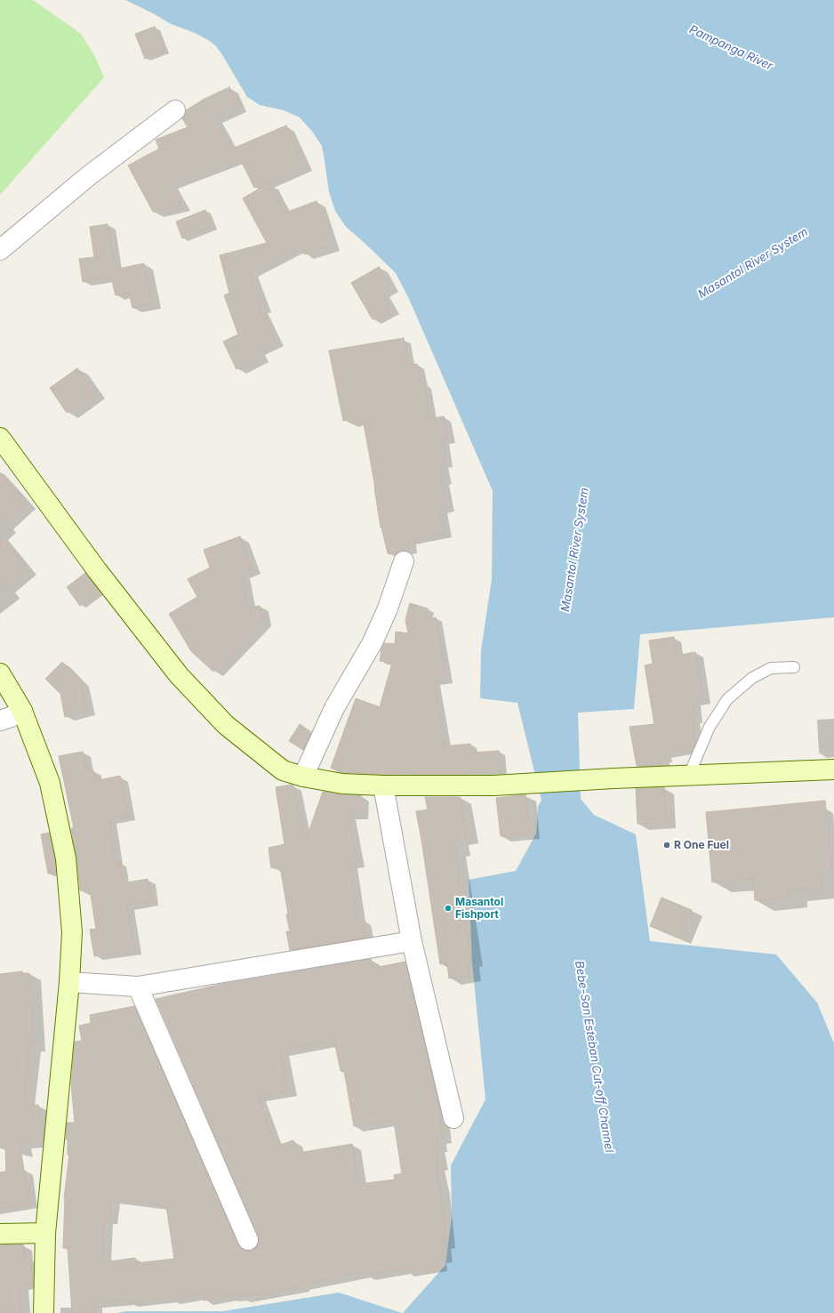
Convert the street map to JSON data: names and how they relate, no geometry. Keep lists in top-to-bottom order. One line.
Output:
{"water":["Pampanga River","Masantol River System","Bebe-San Esteban Cut-off Channel"],"places":["R One Fuel","Masantol Fishport"]}
